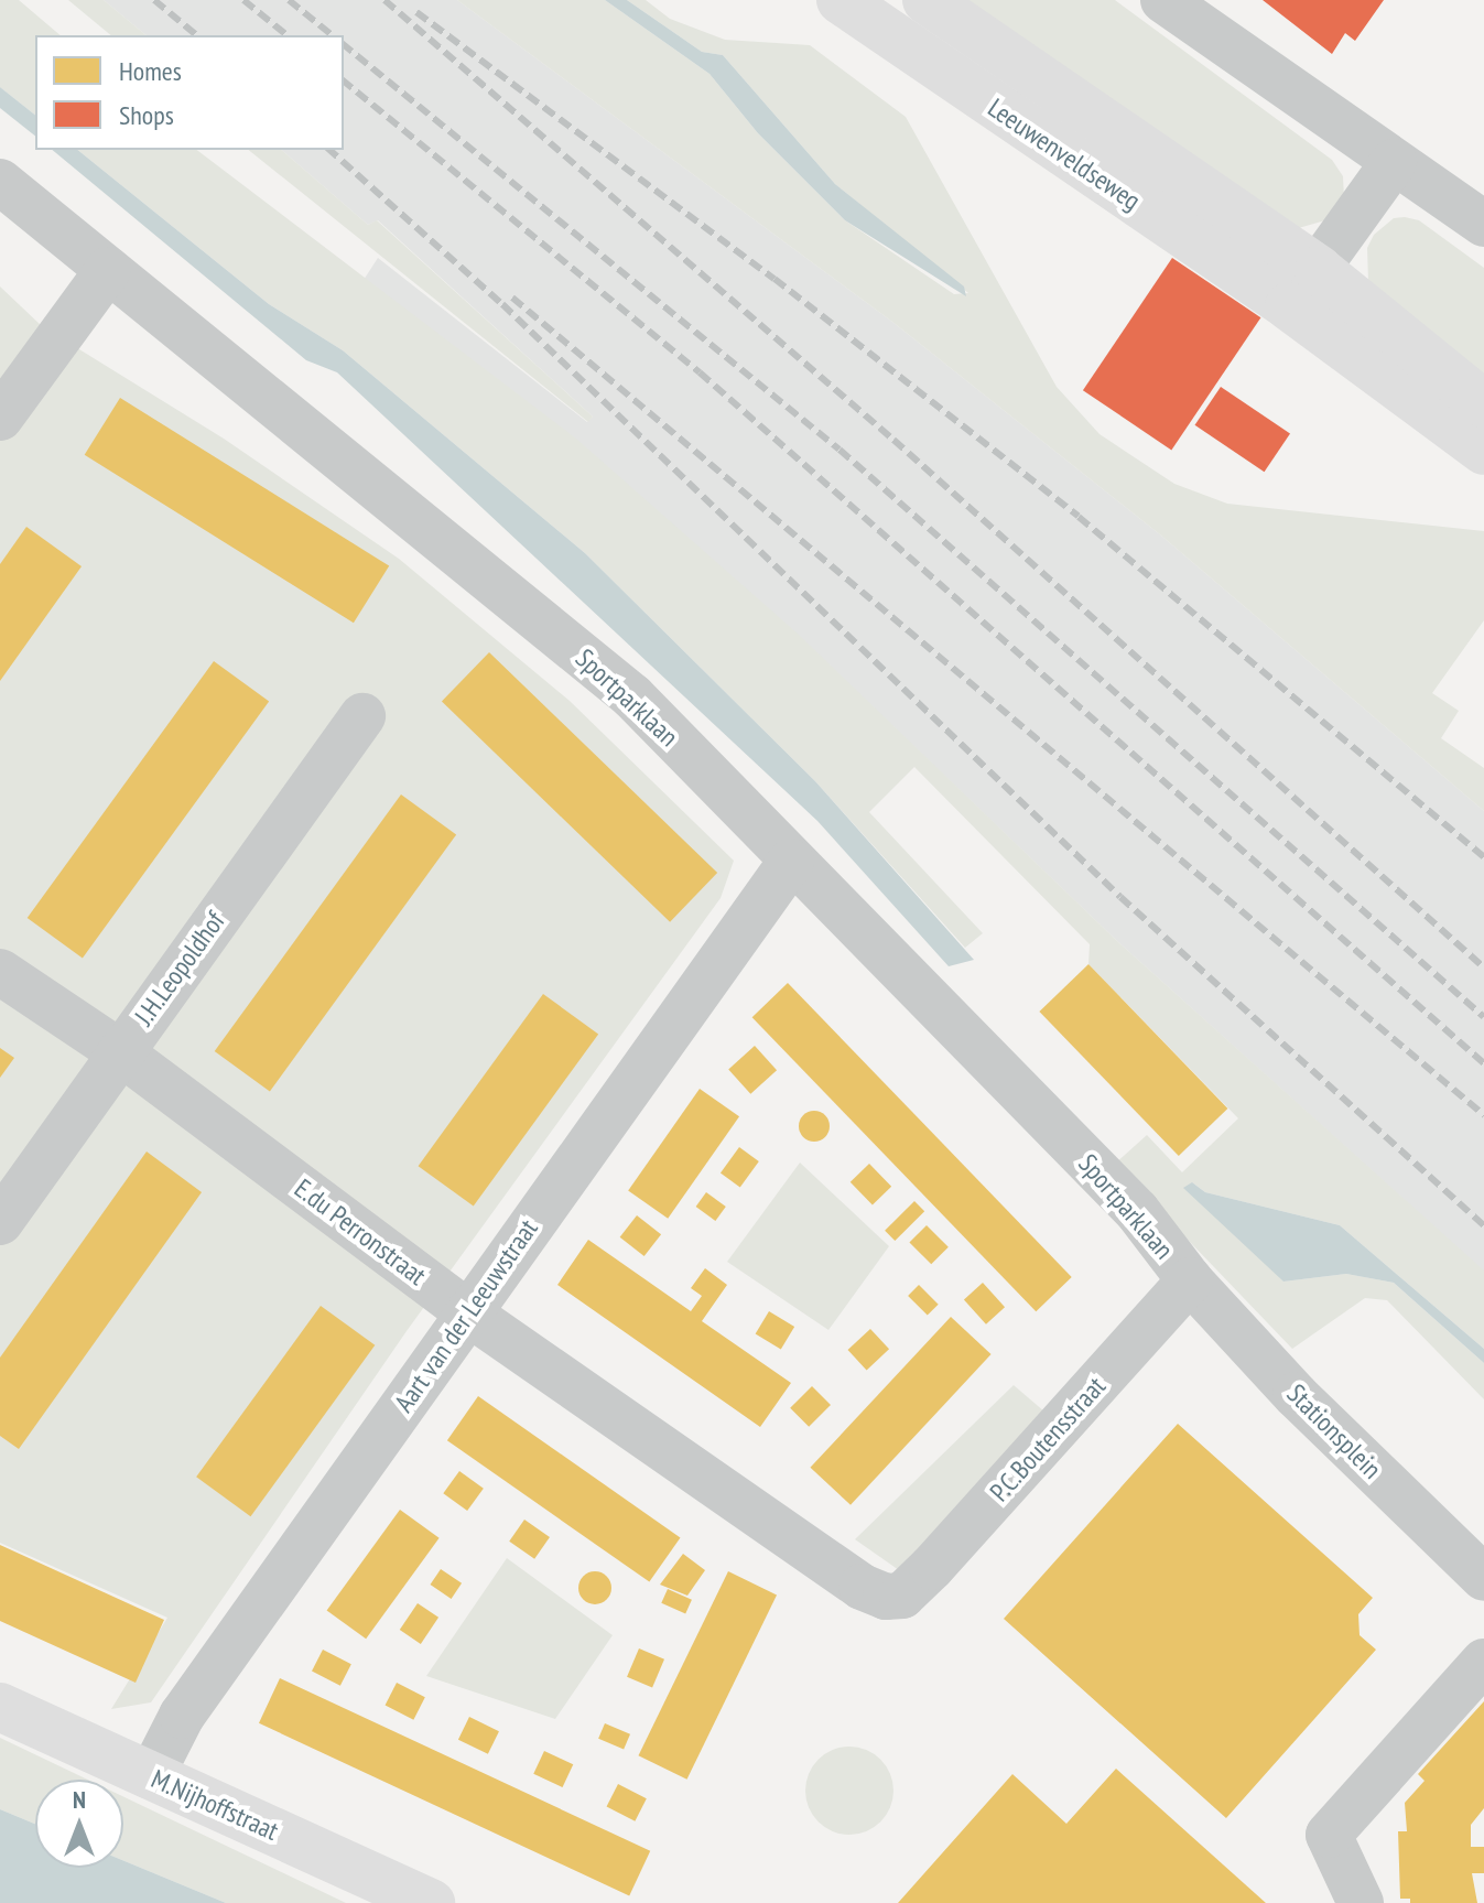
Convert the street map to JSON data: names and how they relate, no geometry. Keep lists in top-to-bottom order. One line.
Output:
{"streets":{"main road":["Leeuwenveldseweg","M.Nijhoffstraat"],"street":["Sportparklaan","J.H.Leopoldhof","E.du Perronstraat","Aart van der Leeuwstraat","Stationsplein","P.C.Boutensstraat"]},"crossings":[["Sportparklaan","Aart van der Leeuwstraat"],["Sportparklaan","Stationsplein"],["Sportparklaan","P.C.Boutensstraat"],["J.H.Leopoldhof","E.du Perronstraat"],["E.du Perronstraat","Aart van der Leeuwstraat"],["E.du Perronstraat","P.C.Boutensstraat"],["Aart van der Leeuwstraat","M.Nijhoffstraat"],["Stationsplein","P.C.Boutensstraat"]],"legend":["Homes","Shops"],"north":"top"}
